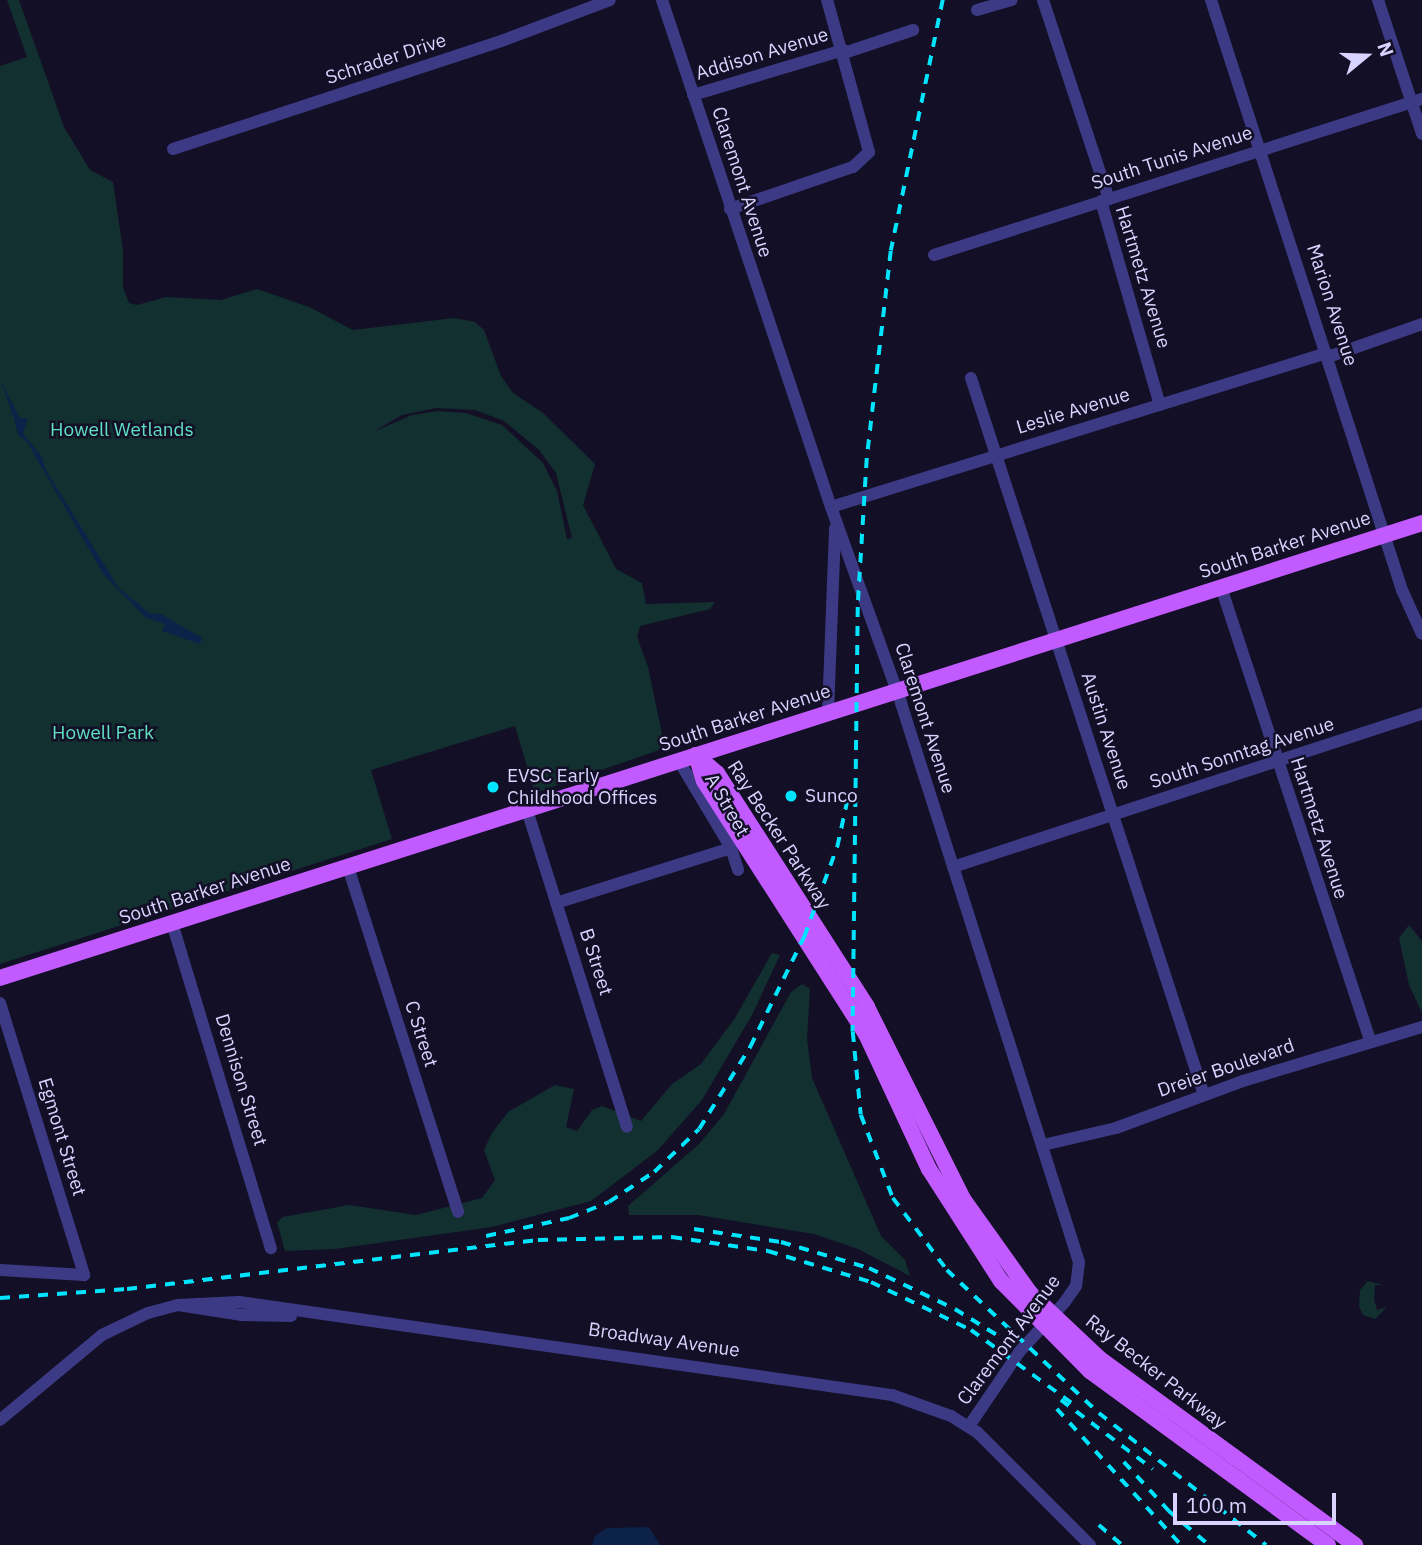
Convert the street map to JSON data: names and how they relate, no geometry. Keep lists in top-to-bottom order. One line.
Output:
{"streets":{"main road":["South Barker Avenue","Ray Becker Parkway"],"street":["Addison Avenue","Schrader Drive","South Tunis Avenue","Claremont Avenue","Hartmetz Avenue","Marion Avenue","Leslie Avenue","Austin Avenue","South Sonntag Avenue","A Street","B Street","C Street","Dreier Boulevard","Dennison Street","Egmont Street","Broadway Avenue"]},"crossings":[["Addison Avenue","Claremont Avenue"],["South Tunis Avenue","Hartmetz Avenue"],["South Tunis Avenue","Marion Avenue"],["Claremont Avenue","Leslie Avenue"],["Claremont Avenue","South Barker Avenue"],["Claremont Avenue","South Sonntag Avenue"],["Claremont Avenue","Ray Becker Parkway"],["Claremont Avenue","Dreier Boulevard"],["Claremont Avenue","Broadway Avenue"],["Hartmetz Avenue","Leslie Avenue"],["Hartmetz Avenue","South Barker Avenue"],["Hartmetz Avenue","South Sonntag Avenue"],["Hartmetz Avenue","Dreier Boulevard"],["Marion Avenue","Leslie Avenue"],["Marion Avenue","South Barker Avenue"],["Leslie Avenue","Austin Avenue"],["South Barker Avenue","Austin Avenue"],["South Barker Avenue","A Street"],["South Barker Avenue","Ray Becker Parkway"],["South Barker Avenue","B Street"],["South Barker Avenue","C Street"],["South Barker Avenue","Dennison Street"],["Austin Avenue","South Sonntag Avenue"],["Austin Avenue","Dreier Boulevard"]],"parks":["Howell Wetlands","Howell Park"],"places":["EVSC Early Childhood Offices","Sunco"],"scale_bar":"100 m","north":"right"}
